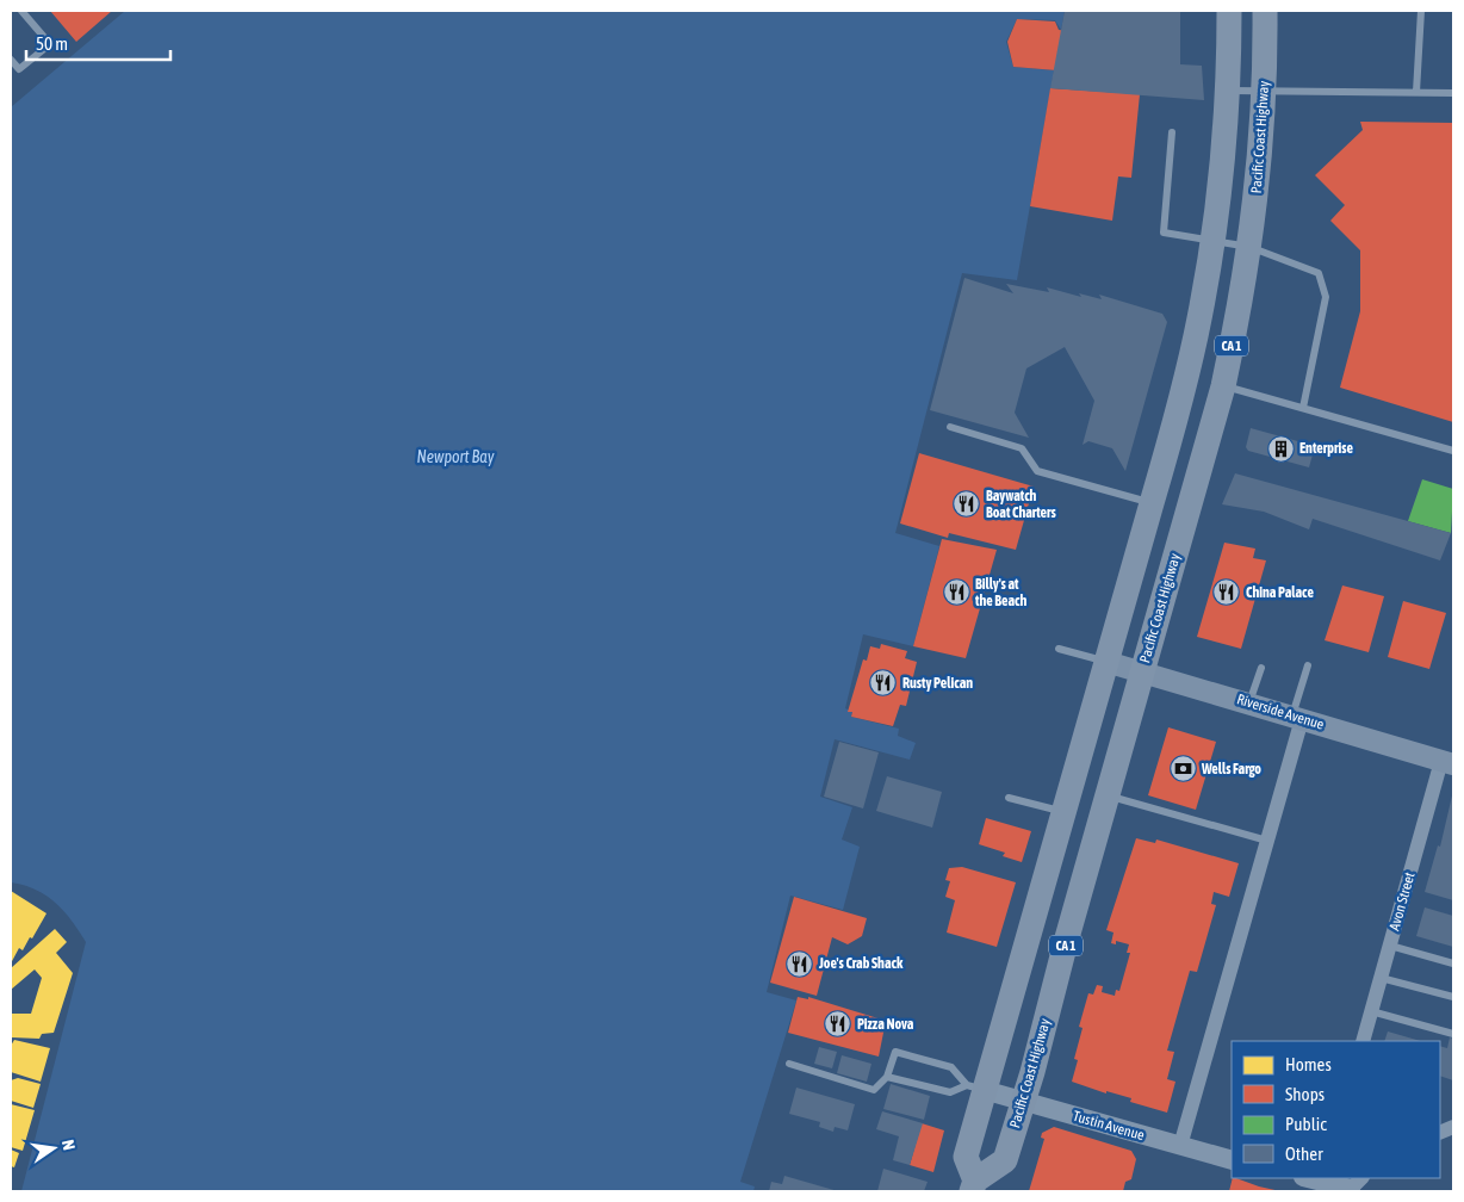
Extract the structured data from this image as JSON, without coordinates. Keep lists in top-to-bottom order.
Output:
{
  "streets": {
    "highway": ["Pacific Coast Highway", "CA 1"],
    "main road": ["Riverside Avenue"],
    "street": ["Avon Street", "Tustin Avenue"]
  },
  "crossings": [
    ["Pacific Coast Highway", "Riverside Avenue"],
    ["Pacific Coast Highway", "Tustin Avenue"],
    ["Riverside Avenue", "Avon Street"]
  ],
  "water": ["Newport Bay"],
  "places": {
    "building": ["Enterprise"],
    "restaurant": [
      "Baywatch Boat Charters",
      "Billy's at the Beach",
      "China Palace",
      "Rusty Pelican",
      "Joe's Crab Shack",
      "Pizza Nova"
    ],
    "bank": ["Wells Fargo"]
  },
  "legend": [
    "Homes",
    "Shops",
    "Public",
    "Other"
  ],
  "scale_bar": "50 m",
  "north": "right"
}
